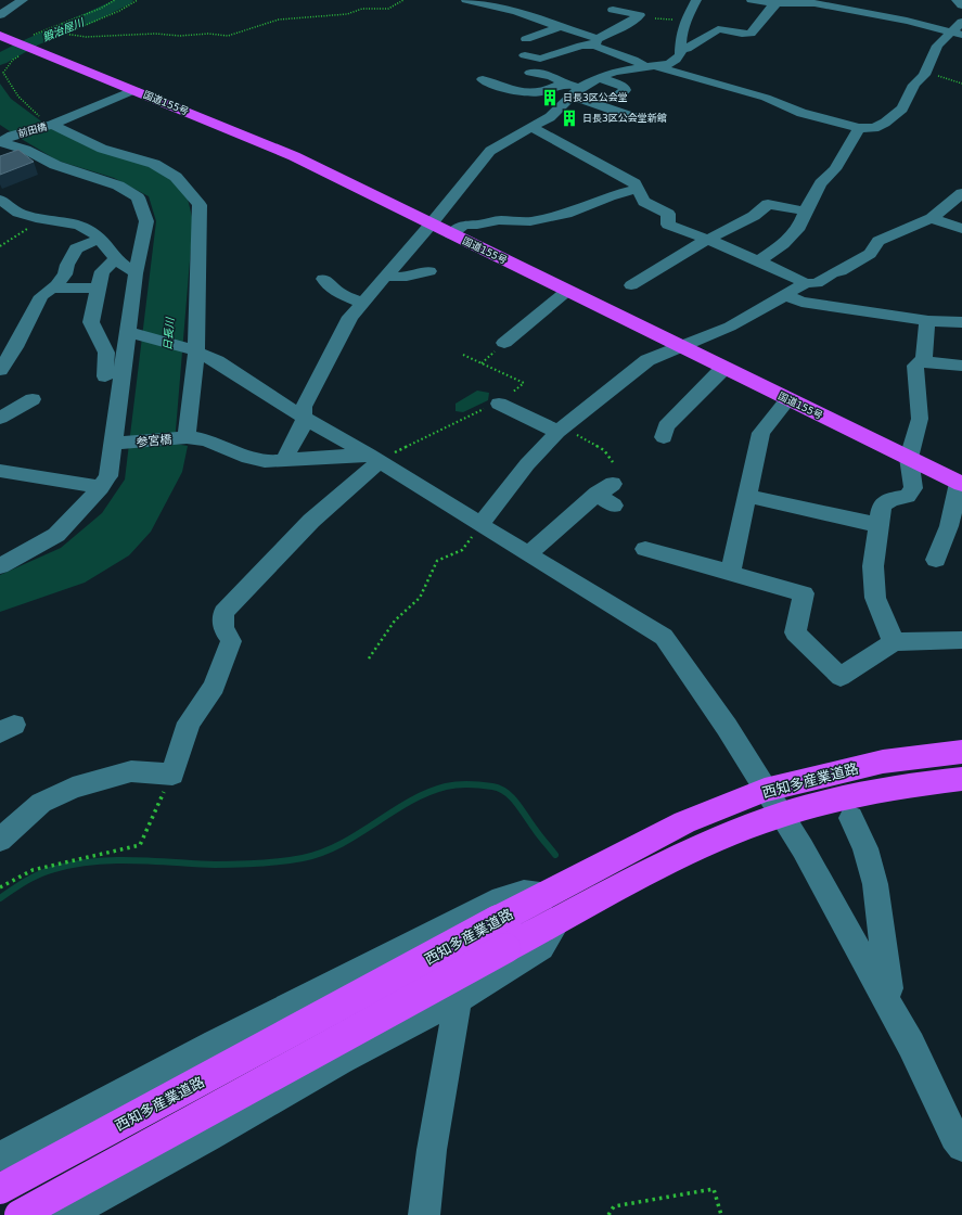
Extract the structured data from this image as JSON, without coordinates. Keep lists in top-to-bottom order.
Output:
{
  "streets": {
    "highway": ["国道155号", "西知多産業道路"],
    "street": ["前田橋", "参宮橋"]
  },
  "crossings": [
    ["国道155号", "前田橋"]
  ],
  "water": ["鍛治屋川", "日長川"],
  "places": {
    "building": ["日長3区公会堂", "日長3区公会堂新館"]
  }
}
